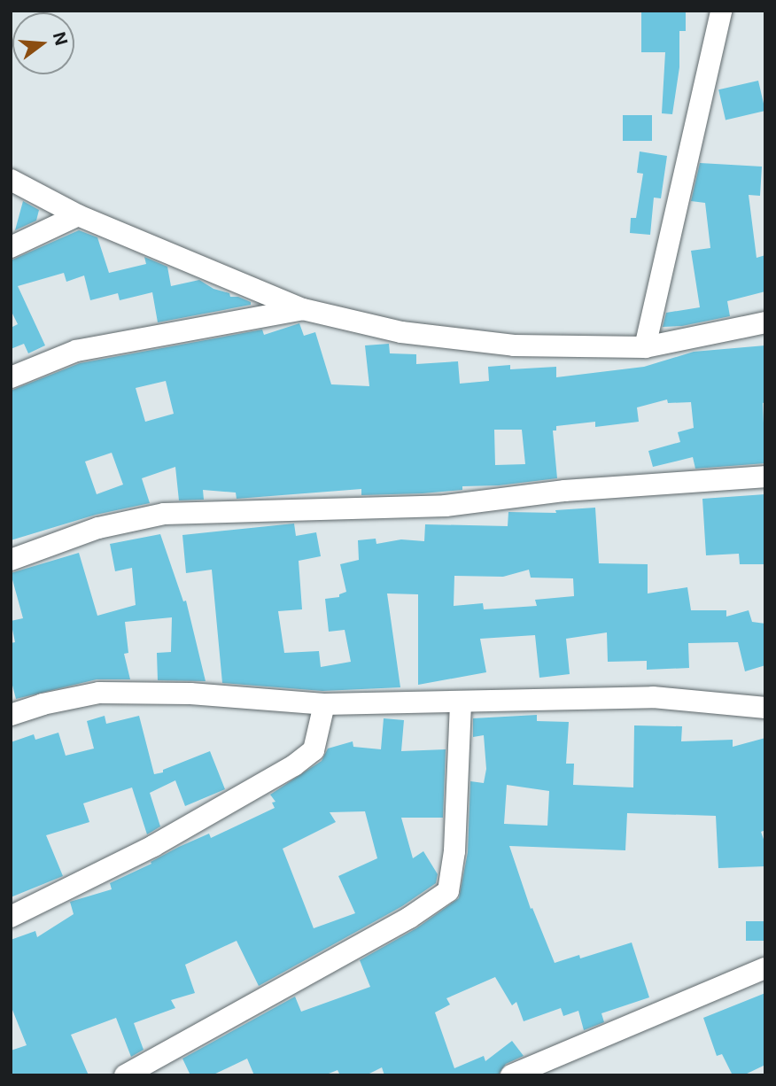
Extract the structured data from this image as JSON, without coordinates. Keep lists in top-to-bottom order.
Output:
{
  "north": "right"
}
